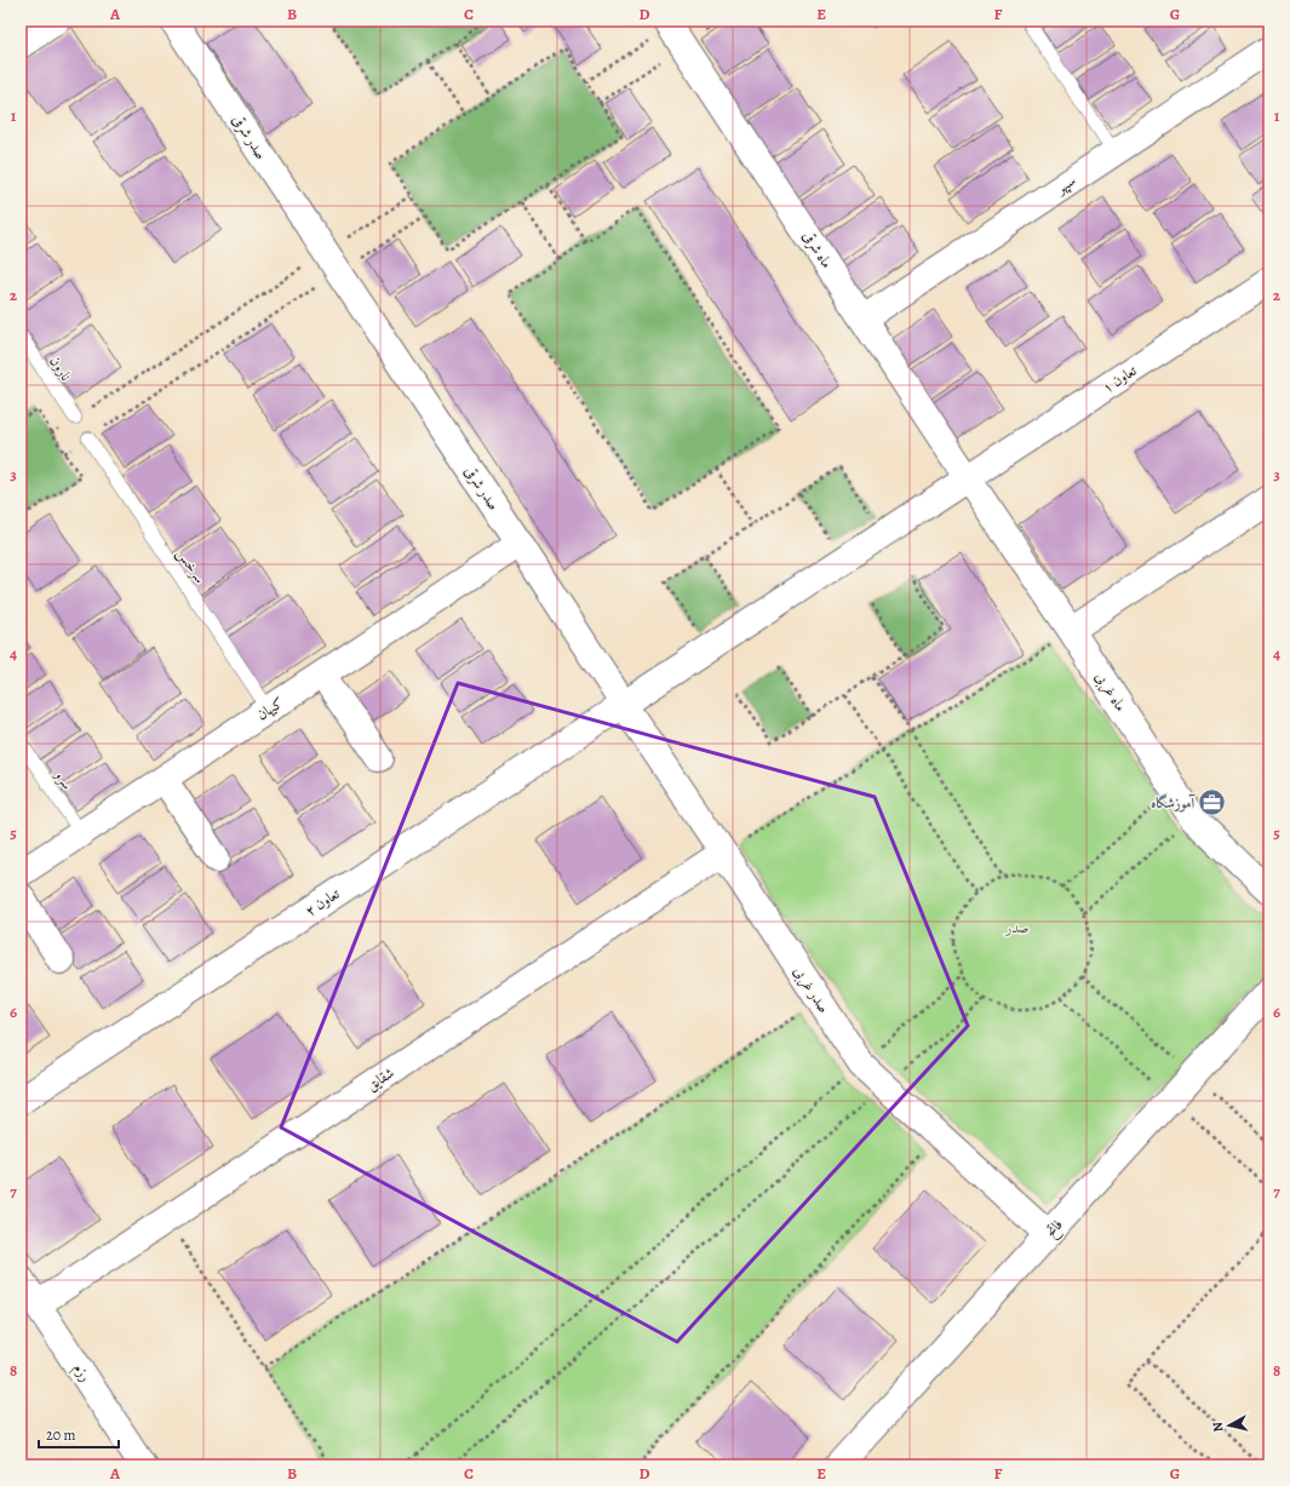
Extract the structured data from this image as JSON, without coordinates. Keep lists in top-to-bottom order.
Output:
{
  "streets": {
    "street": [
      "صدر شرقی",
      "سپهر",
      "ماه شرقی",
      "تعاون ۱",
      "ماه غربی",
      "کیهان",
      "تعاون ۲",
      "صدر غربی",
      "شقایق",
      "فاتح",
      "رزم"
    ],
    "lane": ["نارون", "سرخس", "سرو"]
  },
  "crossings": [
    ["صدر شرقی", "تعاون ۱"],
    ["صدر شرقی", "کیهان"],
    ["صدر شرقی", "تعاون ۲"],
    ["صدر شرقی", "صدر غربی"],
    ["سپهر", "ماه شرقی"],
    ["ماه شرقی", "تعاون ۱"],
    ["ماه شرقی", "ماه غربی"],
    ["تعاون ۱", "ماه غربی"],
    ["تعاون ۱", "تعاون ۲"],
    ["تعاون ۱", "صدر غربی"],
    ["سرخس", "کیهان"],
    ["کیهان", "سرو"],
    ["تعاون ۲", "صدر غربی"],
    ["صدر غربی", "شقایق"],
    ["صدر غربی", "فاتح"],
    ["شقایق", "رزم"]
  ],
  "parks": ["صدر"],
  "places": {
    "office": ["آموزشگاه"]
  },
  "scale_bar": "20 m",
  "north": "left",
  "grid": {
    "columns": [
      "A",
      "B",
      "C",
      "D",
      "E",
      "F",
      "G"
    ],
    "rows": [
      "1",
      "2",
      "3",
      "4",
      "5",
      "6",
      "7",
      "8"
    ]
  }
}
